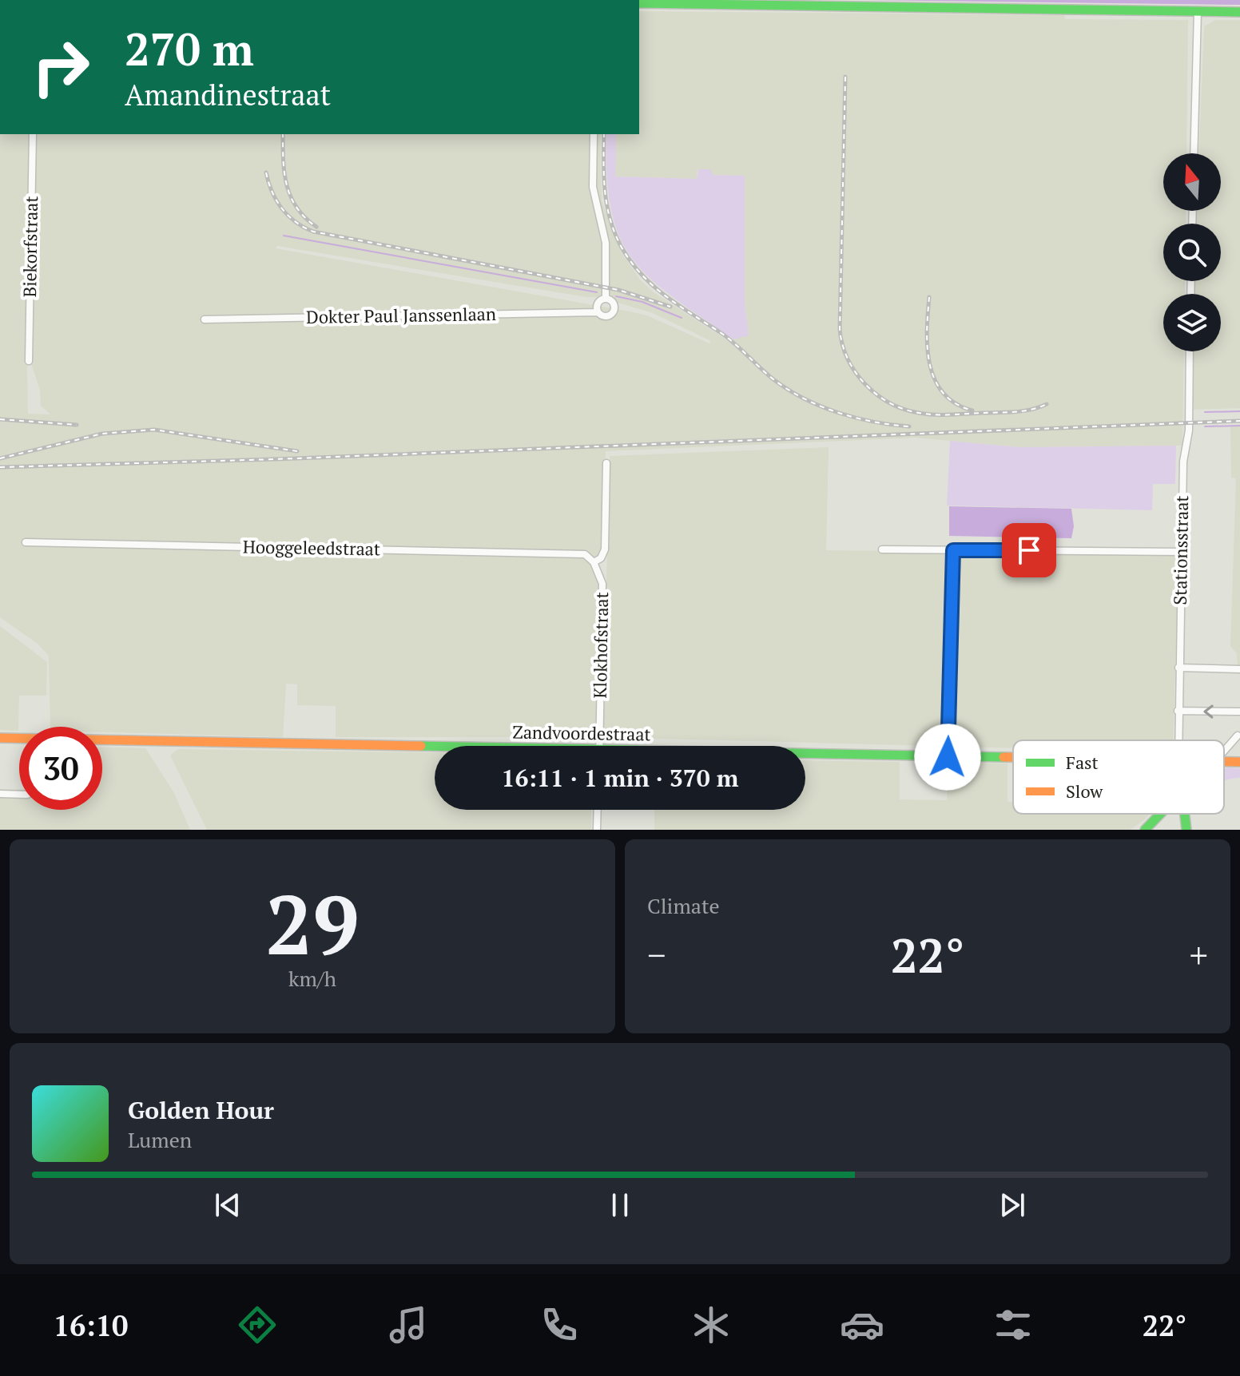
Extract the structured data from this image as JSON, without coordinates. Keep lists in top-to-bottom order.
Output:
{
  "streets": {
    "main road": ["Zandvoordestraat"],
    "street": [
      "Biekorfstraat",
      "Dokter Paul Janssenlaan",
      "Hooggeleedstraat",
      "Stationsstraat",
      "Klokhofstraat"
    ]
  },
  "crossings": [
    ["Hooggeleedstraat", "Klokhofstraat"]
  ],
  "legend": ["Fast", "Slow"],
  "north": "top",
  "page": {
    "turn": ["270 m", "Amandinestraat"],
    "limit": "30",
    "trip": "16:11 · 1 min · 370 m",
    "tile": [
      ["29", "km/h"],
      "Climate"
    ],
    "heat": ["−", "22°", "+"],
    "song": ["Golden Hour", "Lumen"],
    "tabs": ["16:10", "22°"]
  }
}
